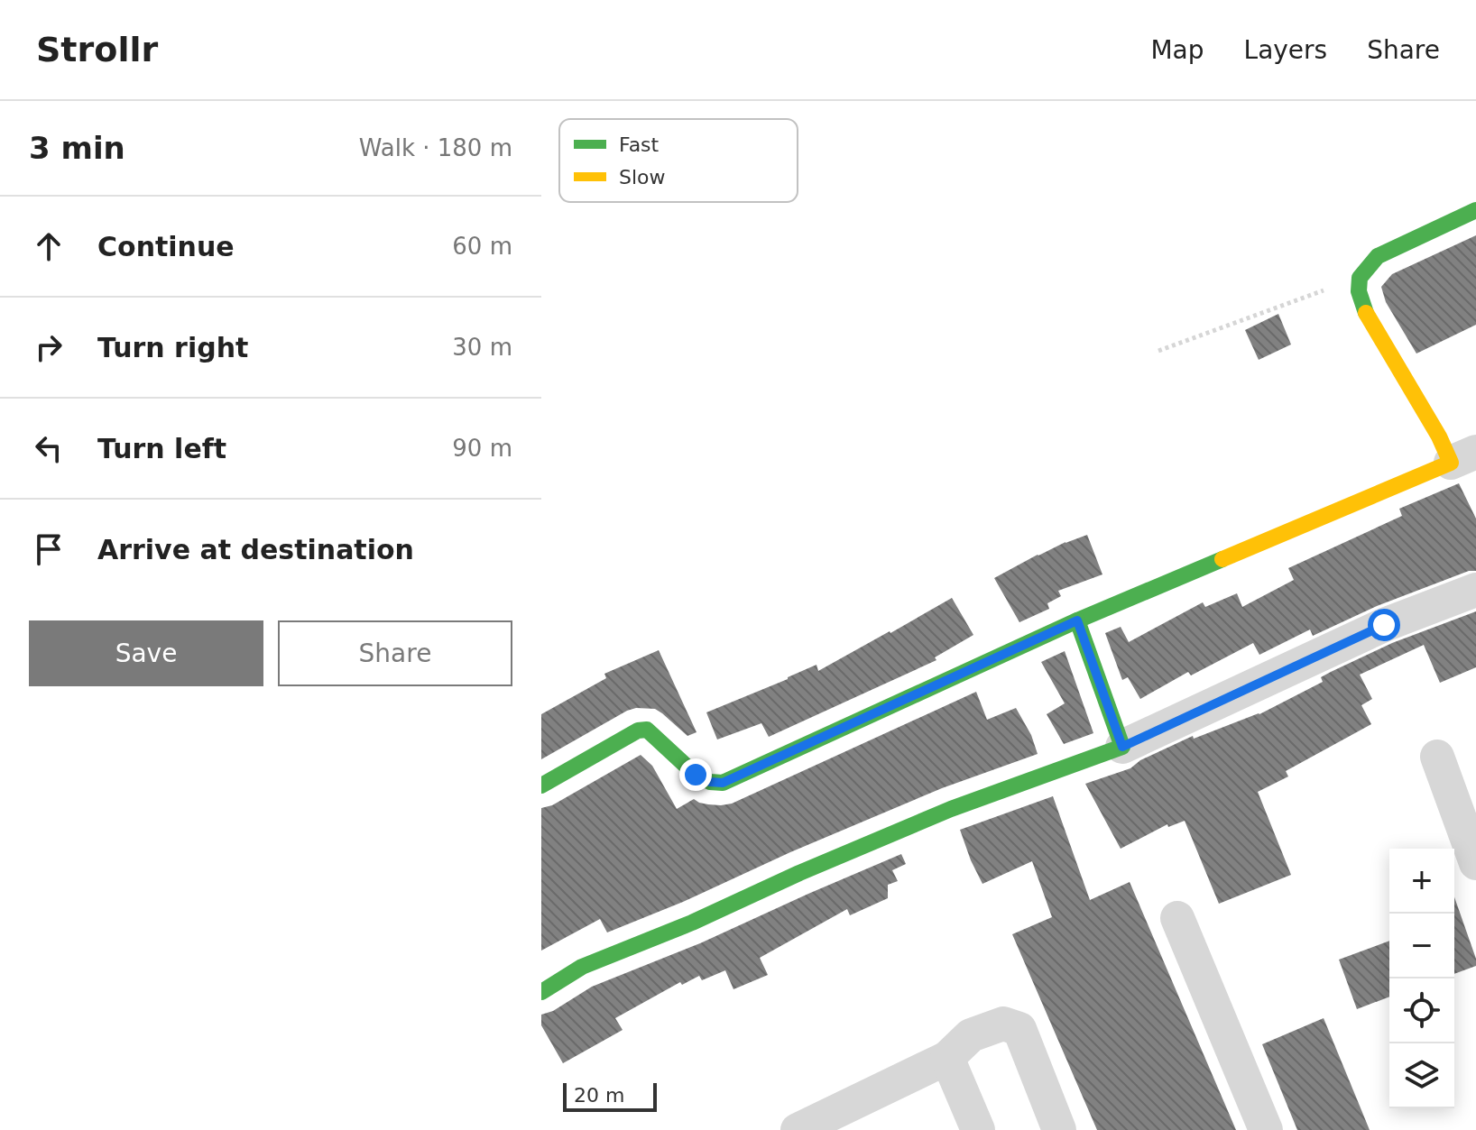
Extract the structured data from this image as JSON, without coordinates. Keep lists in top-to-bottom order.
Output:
{
  "legend": ["Fast", "Slow"],
  "scale_bar": "20 m",
  "page": {
    "header": "Strollr",
    "nav": ["Map", "Layers", "Share"],
    "heading": ["3 min", "Walk · 180 m"],
    "list": [
      ["Continue", "60 m"],
      ["Turn right", "30 m"],
      ["Turn left", "90 m"],
      "Arrive at destination"
    ],
    "buttons": ["Save", "Share"],
    "map_buttons": ["+", "−"],
    "scale": "20 m"
  }
}
